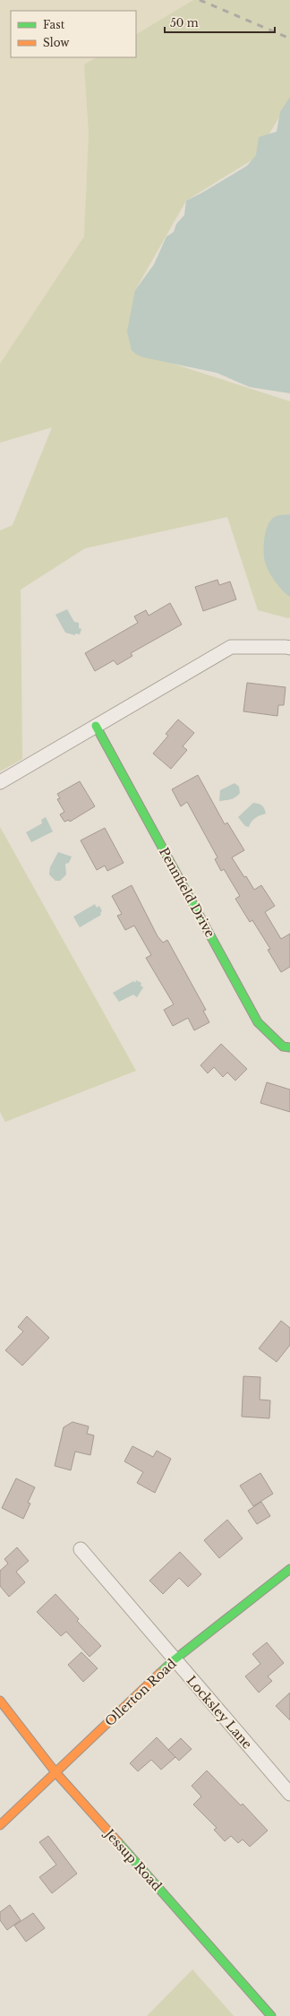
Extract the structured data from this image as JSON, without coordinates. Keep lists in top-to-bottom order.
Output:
{
  "streets": {
    "street": [
      "Pennfield Drive",
      "Ollerton Road",
      "Locksley Lane",
      "Jessup Road"
    ]
  },
  "crossings": [
    ["Ollerton Road", "Locksley Lane"],
    ["Ollerton Road", "Jessup Road"]
  ],
  "legend": ["Fast", "Slow"],
  "scale_bar": "50 m"
}
